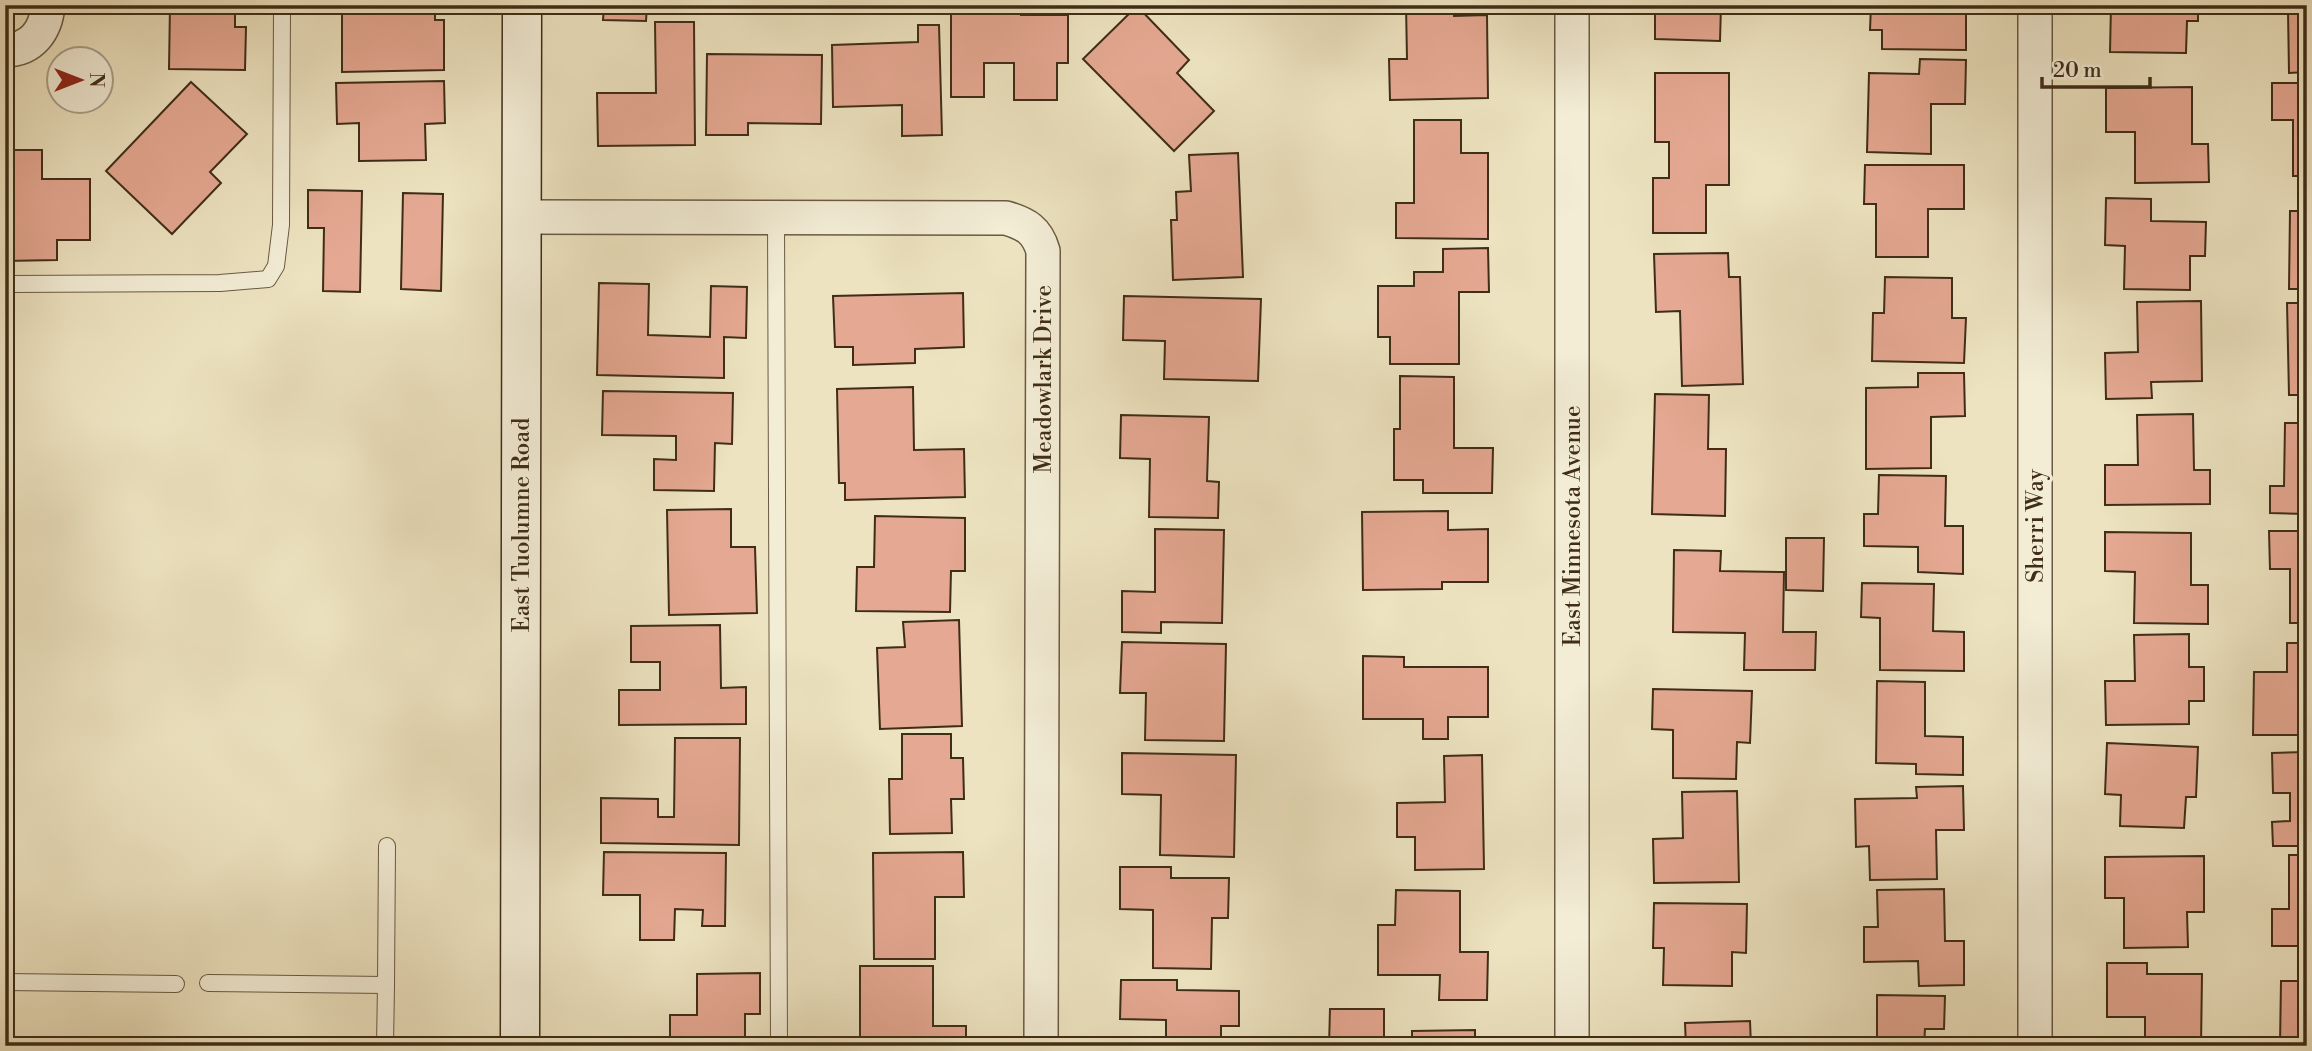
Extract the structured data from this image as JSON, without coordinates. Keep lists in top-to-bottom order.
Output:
{
  "streets": {
    "street": [
      "Meadowlark Drive",
      "East Tuolumne Road",
      "East Minnesota Avenue",
      "Sherri Way"
    ]
  },
  "crossings": [
    ["Meadowlark Drive", "East Tuolumne Road"]
  ],
  "scale_bar": "20 m",
  "north": "right"
}
